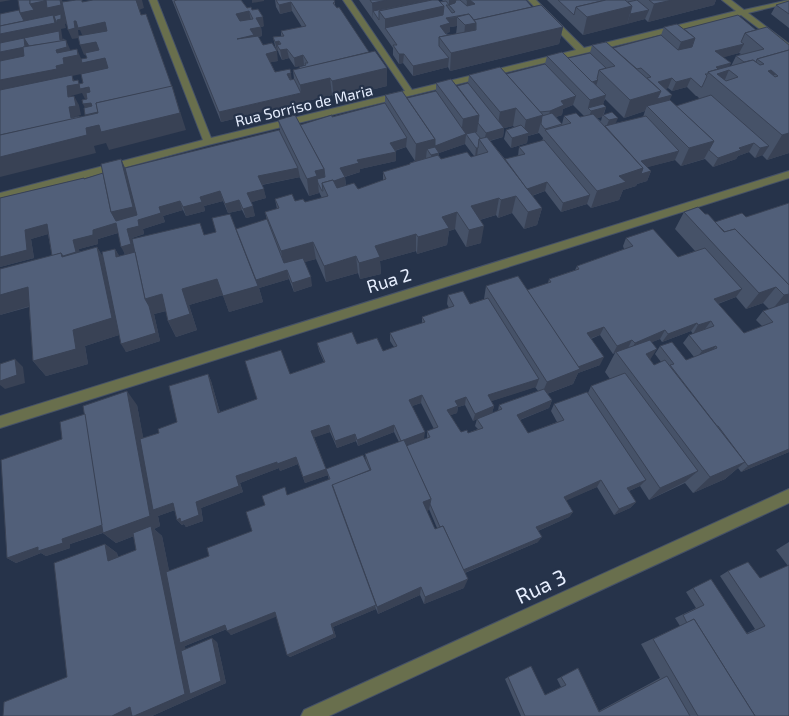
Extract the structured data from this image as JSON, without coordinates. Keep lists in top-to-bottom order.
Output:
{
  "streets": {
    "street": ["Rua Sorriso de Maria", "Rua 2", "Rua 3"]
  }
}
